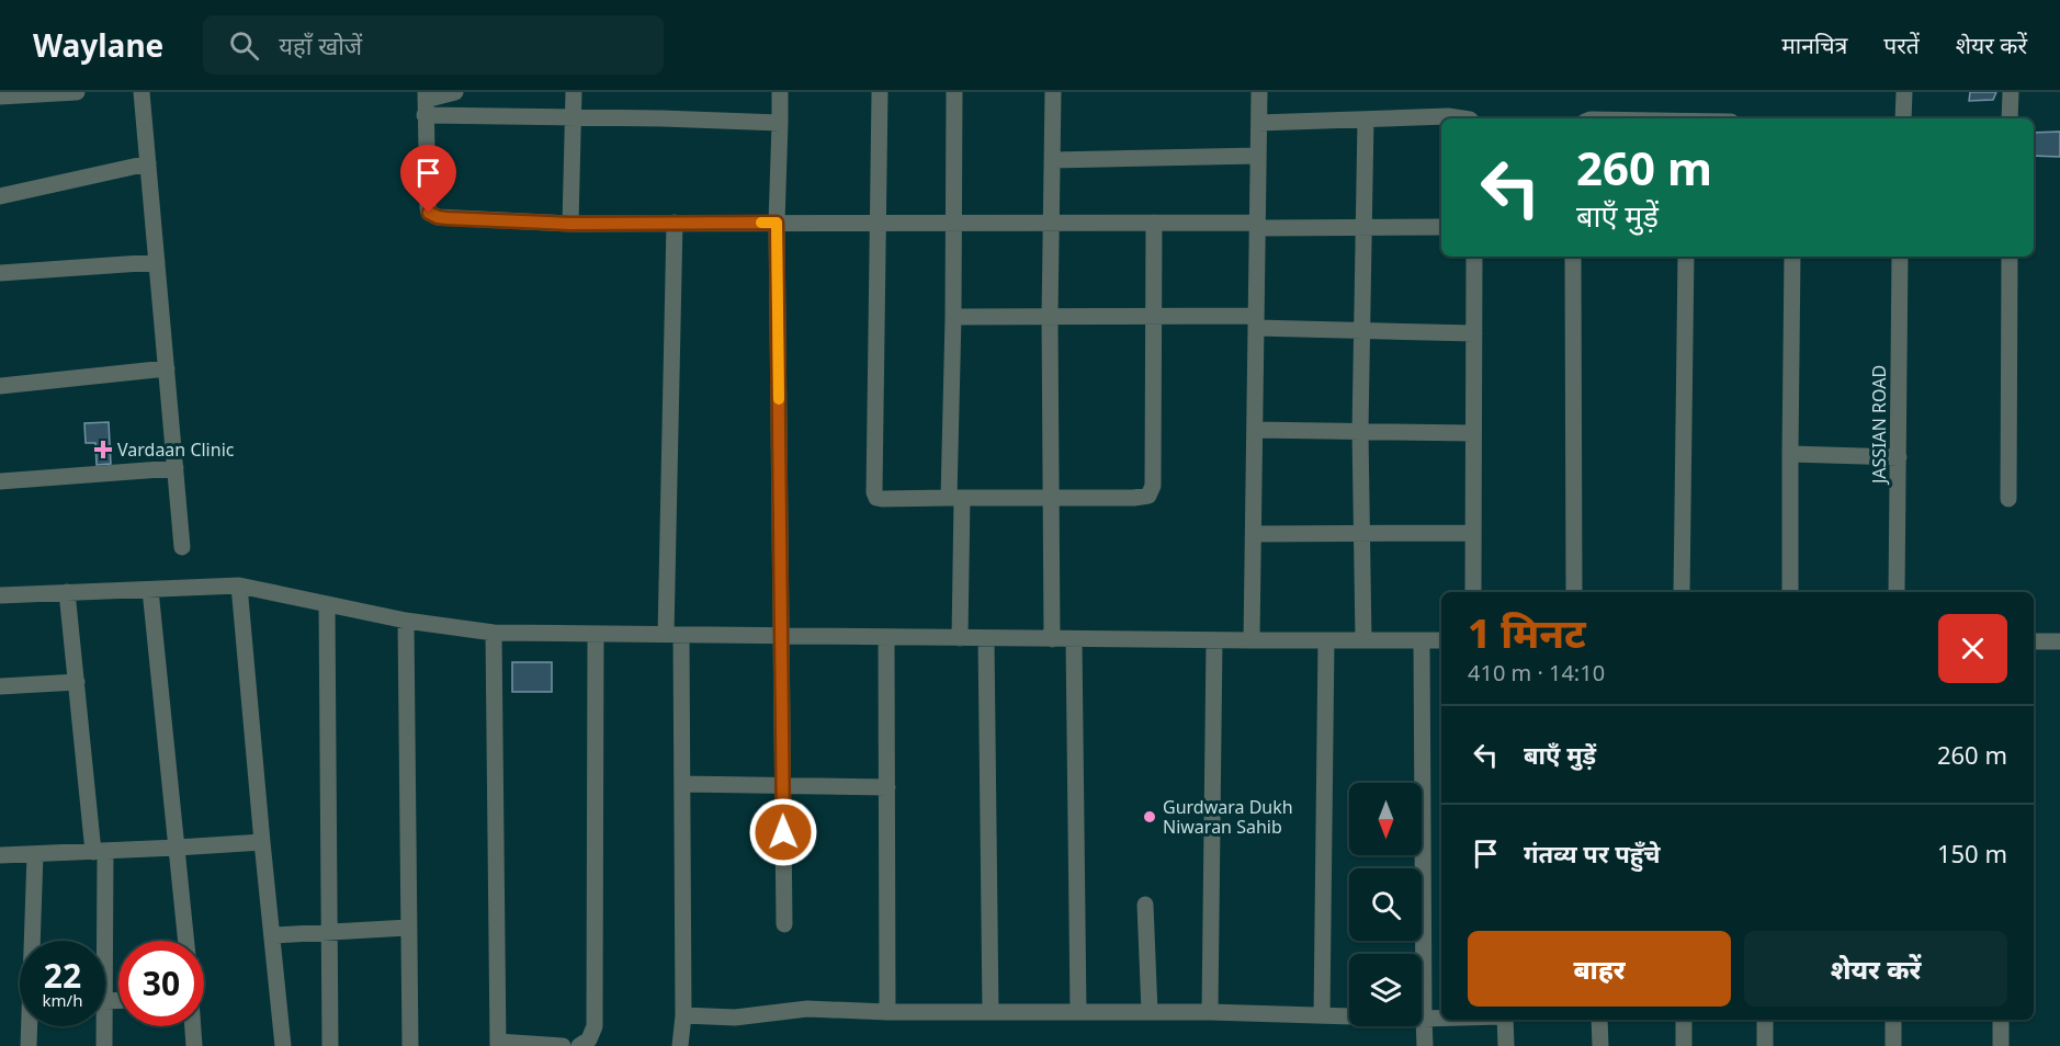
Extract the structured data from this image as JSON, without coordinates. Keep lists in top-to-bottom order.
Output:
{
  "streets": {
    "street": ["JASSIAN ROAD"]
  },
  "places": {
    "health": ["Vardaan Clinic"],
    "other": ["Gurdwara Dukh Niwaran Sahib"]
  },
  "north": "bottom",
  "page": {
    "header": "Waylane",
    "search": "यहाँ खोजें",
    "nav": ["मानचित्र", "परतें", "शेयर करें"],
    "turn": ["260 m", "बाएँ मुड़ें"],
    "heading": ["1 मिनट", "410 m · 14:10"],
    "list": [
      {
        "name": "बाएँ मुड़ें",
        "value": "260 m"
      },
      {
        "name": "गंतव्य पर पहुँचे",
        "value": "150 m"
      }
    ],
    "buttons": ["बाहर", "शेयर करें"],
    "speed": "22 km/h",
    "limit": "30"
  }
}
